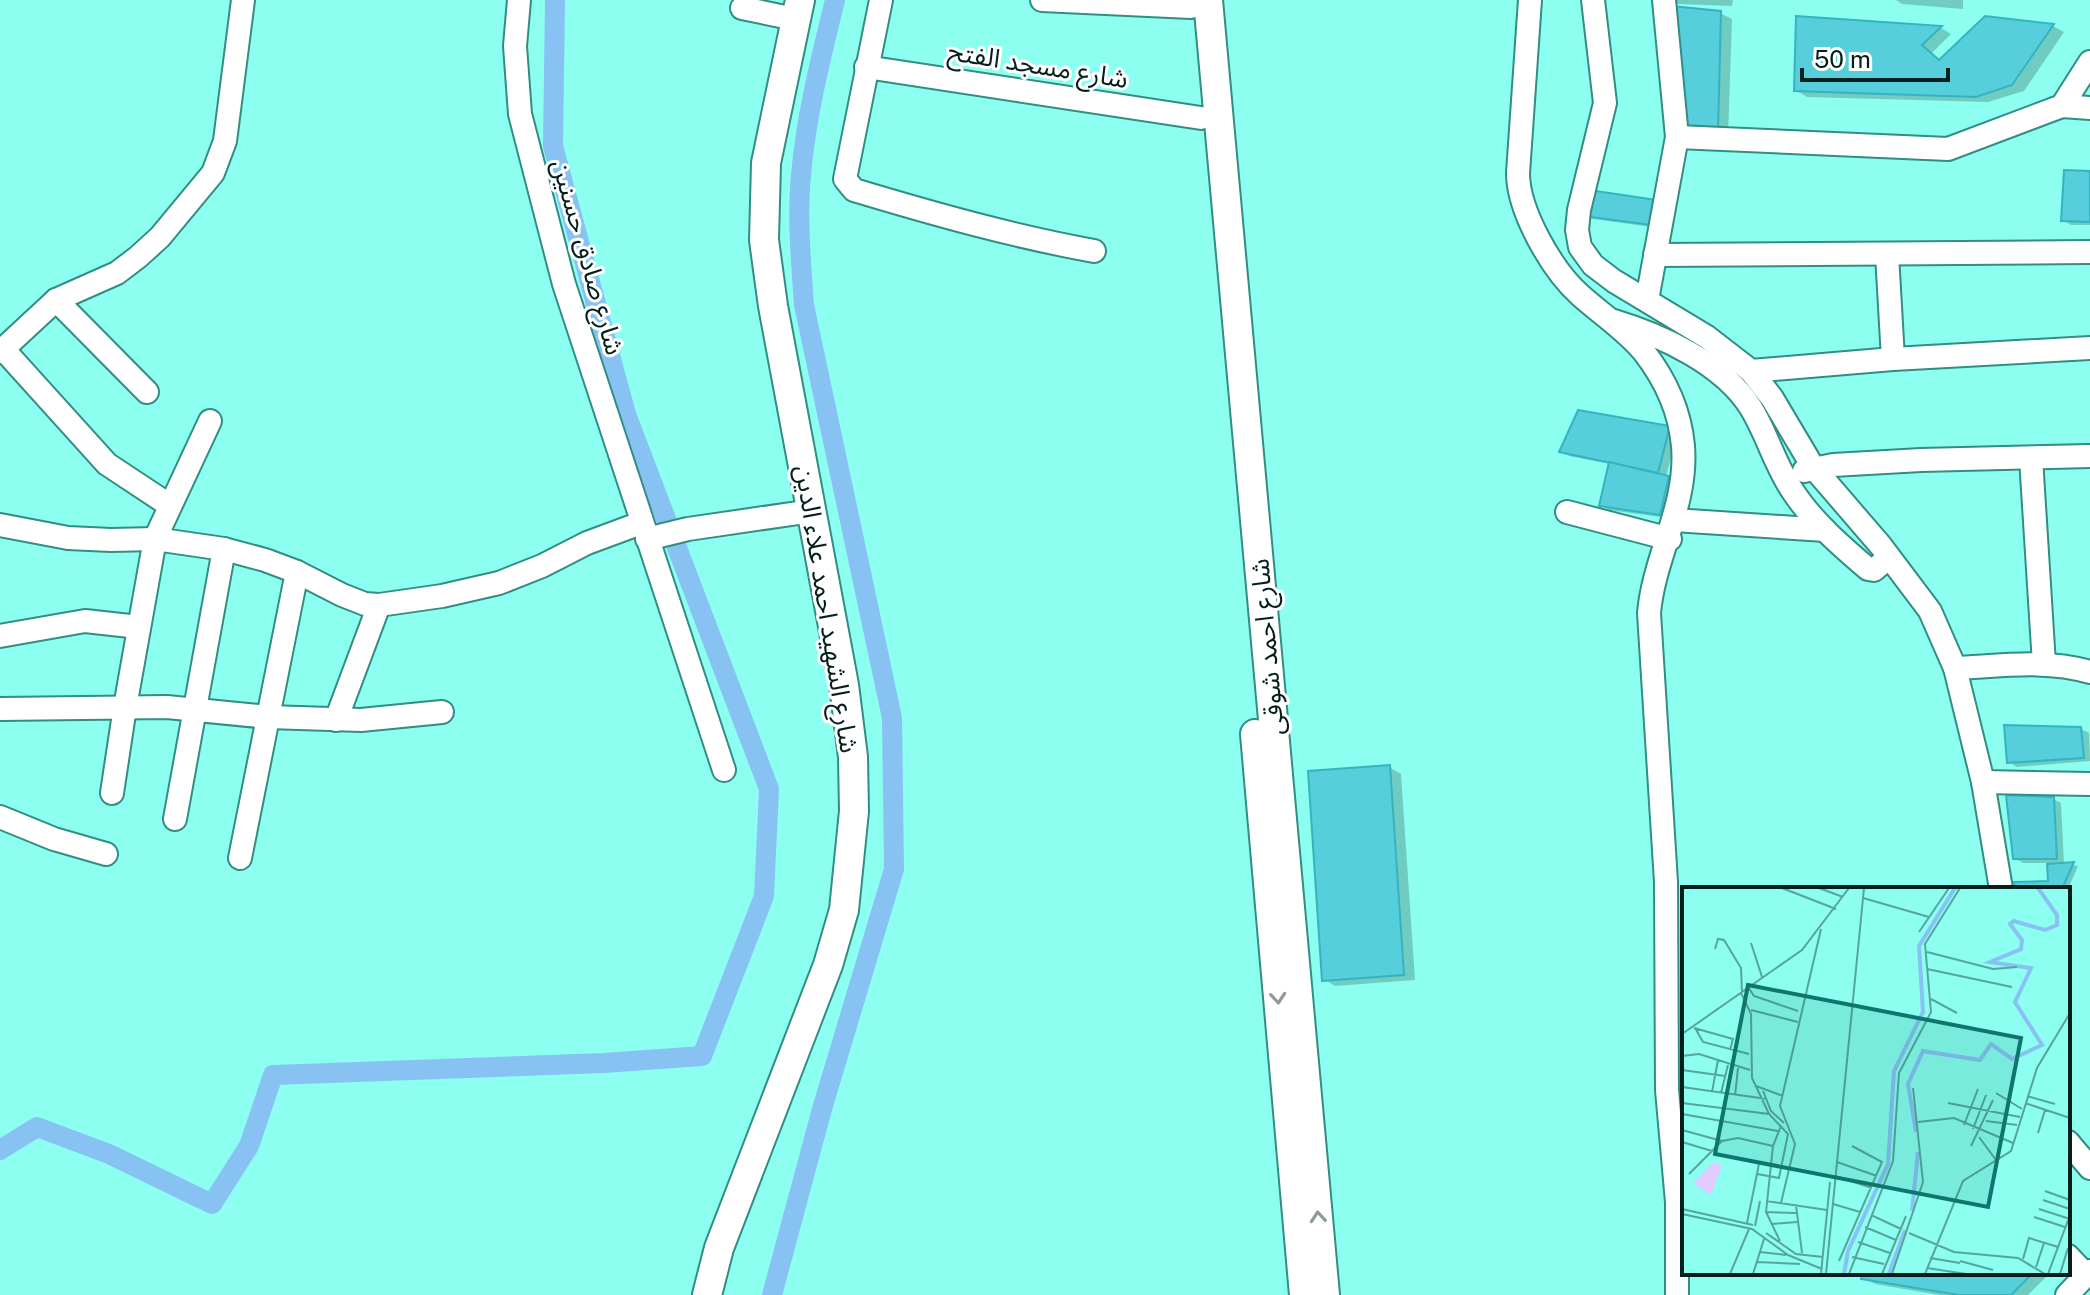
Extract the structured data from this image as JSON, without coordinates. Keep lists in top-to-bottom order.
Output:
{
  "streets": {
    "main road": ["شارع الشهيد احمد علاء الدين", "شارع احمد شوقى"],
    "street": ["شارع مسجد الفتح", "شارع صادق حسنين"]
  },
  "crossings": [
    ["شارع مسجد الفتح", "شارع احمد شوقى"]
  ],
  "scale_bar": "50 m"
}
